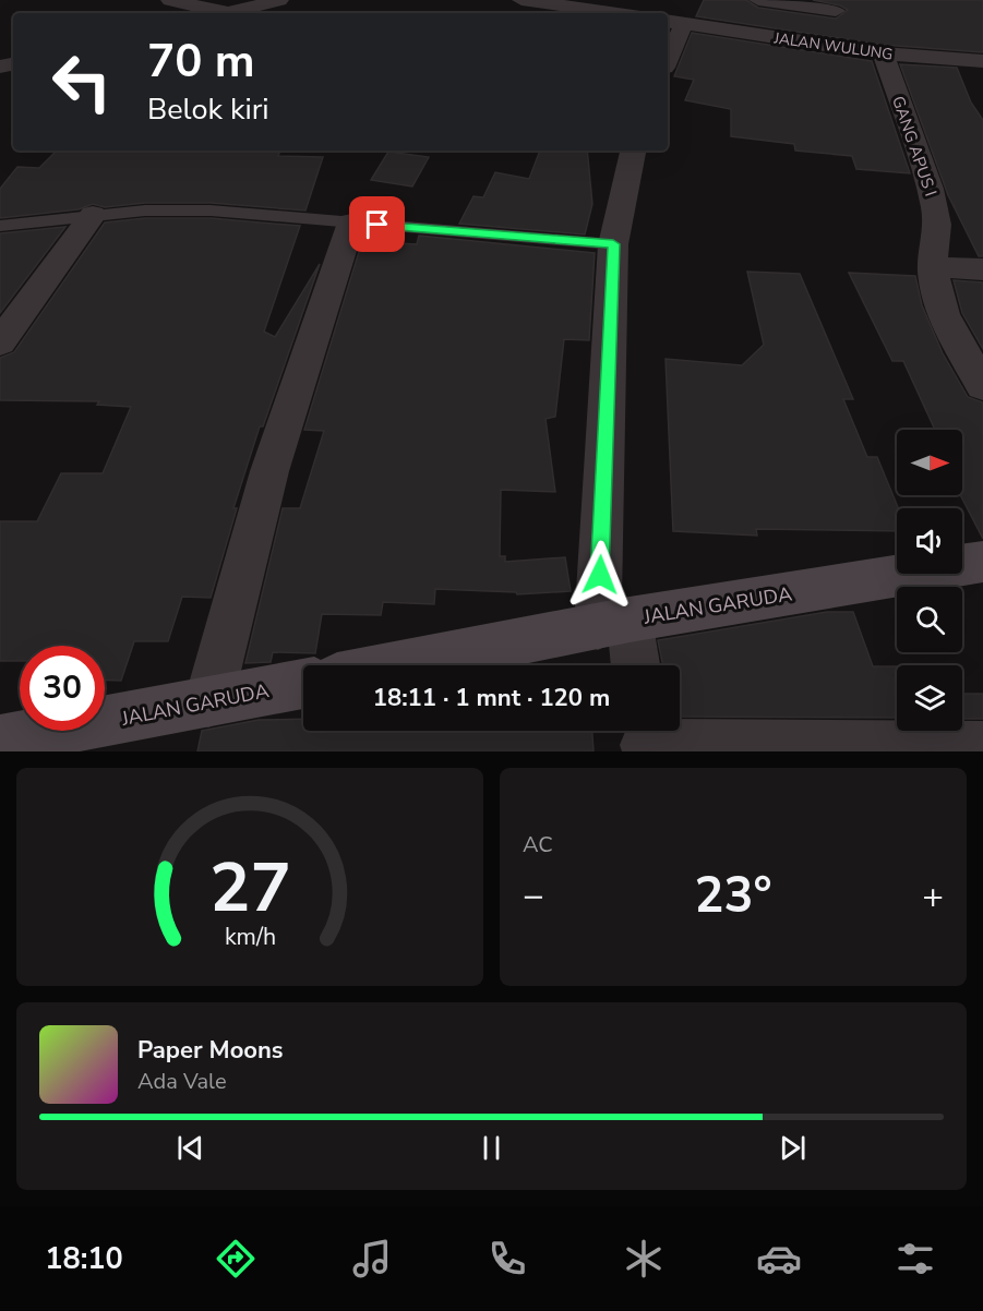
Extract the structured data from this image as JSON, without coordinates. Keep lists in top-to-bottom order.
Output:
{
  "streets": {
    "street": ["JALAN WULUNG", "GANG APUS I", "JALAN GARUDA"]
  },
  "crossings": [
    ["JALAN WULUNG", "GANG APUS I"]
  ],
  "north": "right",
  "page": {
    "turn": ["70 m", "Belok kiri"],
    "limit": "30",
    "trip": "18:11 · 1 mnt · 120 m",
    "tile": "AC",
    "heat": ["−", "23°", "+"],
    "song": ["Paper Moons", "Ada Vale"],
    "tabs": "18:10",
    "gauge": ["27", "km/h"]
  }
}
